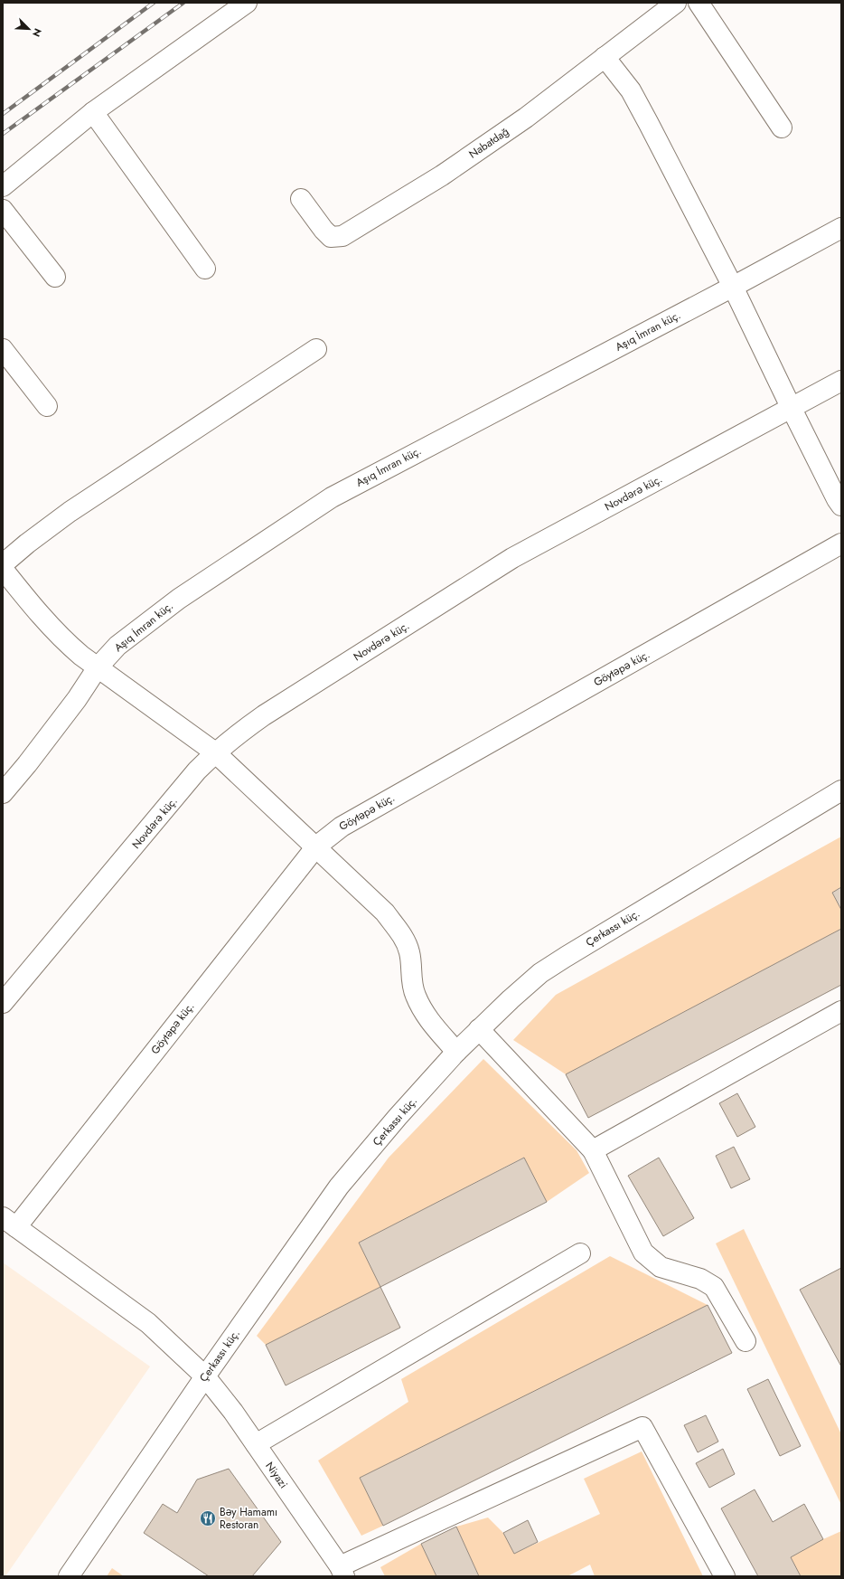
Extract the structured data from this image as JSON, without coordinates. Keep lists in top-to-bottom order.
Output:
{
  "streets": {
    "street": [
      "Nabatdağ",
      "Aşıq İmran küç.",
      "Novdərə küç.",
      "Göytəpə küç.",
      "Çerkassı küç.",
      "Niyazi"
    ]
  },
  "crossings": [
    ["Göytəpə küç.", "Niyazi"],
    ["Çerkassı küç.", "Niyazi"]
  ],
  "places": {
    "restaurant": ["Bәy Hamamı Restoran"]
  },
  "north": "bottom right"
}
